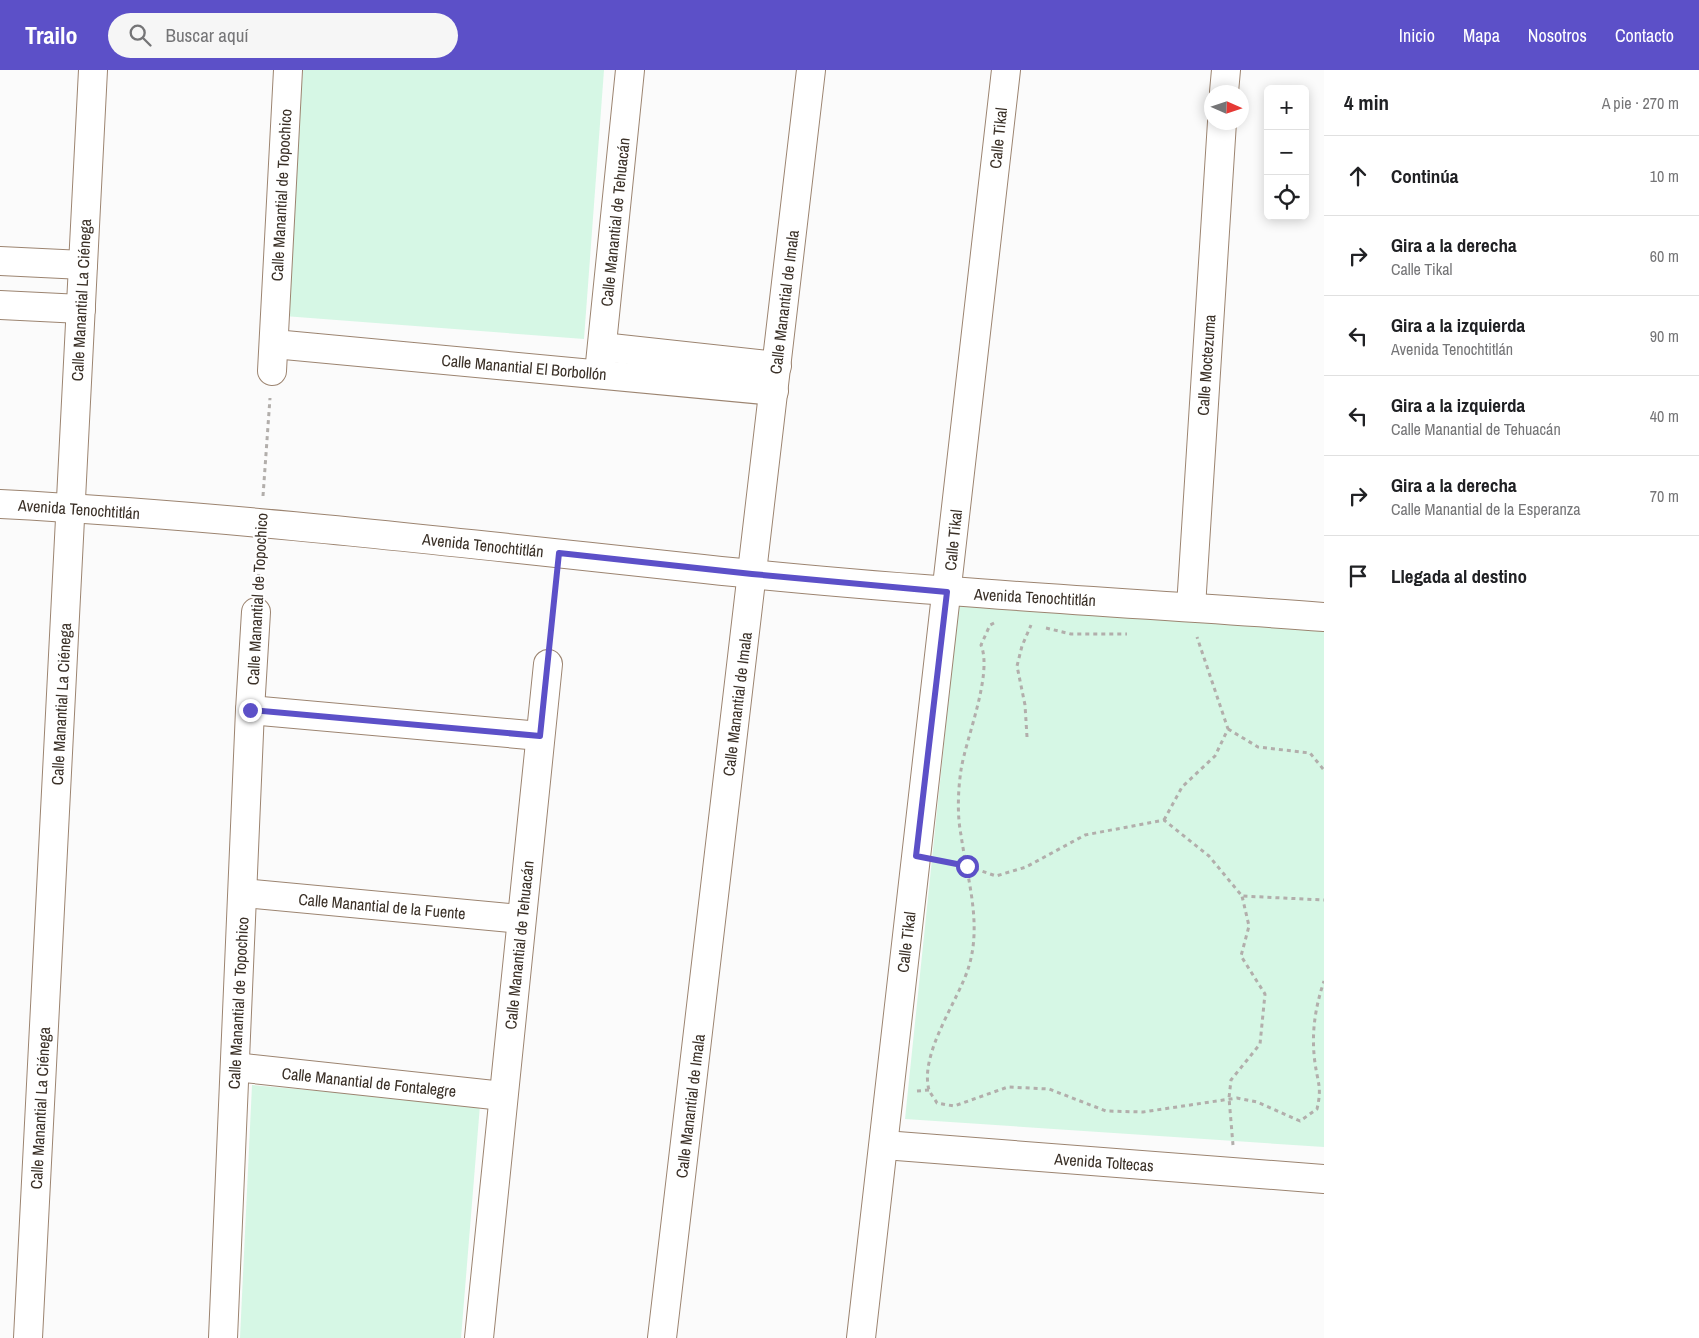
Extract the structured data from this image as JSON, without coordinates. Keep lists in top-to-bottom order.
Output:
{
  "streets": {
    "street": [
      "Calle Tikal",
      "Calle Manantial de Topochico",
      "Calle Manantial de Tehuacán",
      "Calle Manantial La Ciénega",
      "Calle Manantial de Imala",
      "Calle Moctezuma",
      "Calle Manantial El Borbollón",
      "Avenida Tenochtitlán",
      "Calle Manantial de la Fuente",
      "Calle Manantial de Fontalegre",
      "Avenida Toltecas"
    ]
  },
  "crossings": [
    ["Calle Tikal", "Avenida Tenochtitlán"],
    ["Calle Tikal", "Avenida Toltecas"],
    ["Calle Manantial de Topochico", "Calle Manantial El Borbollón"],
    ["Calle Manantial de Topochico", "Avenida Tenochtitlán"],
    ["Calle Manantial de Topochico", "Calle Manantial de la Fuente"],
    ["Calle Manantial de Topochico", "Calle Manantial de Fontalegre"],
    ["Calle Manantial de Tehuacán", "Calle Manantial El Borbollón"],
    ["Calle Manantial de Tehuacán", "Calle Manantial de la Fuente"],
    ["Calle Manantial de Tehuacán", "Calle Manantial de Fontalegre"],
    ["Calle Manantial La Ciénega", "Avenida Tenochtitlán"],
    ["Calle Manantial de Imala", "Calle Manantial El Borbollón"],
    ["Calle Manantial de Imala", "Avenida Tenochtitlán"],
    ["Calle Moctezuma", "Avenida Tenochtitlán"]
  ],
  "north": "right",
  "page": {
    "header": "Trailo",
    "search": "Buscar aquí",
    "nav": [
      "Inicio",
      "Mapa",
      "Nosotros",
      "Contacto"
    ],
    "heading": ["4 min", "A pie · 270 m"],
    "map_buttons": ["+", "−"],
    "list": [
      ["Continúa", "10 m"],
      ["Gira a la derecha", "Calle Tikal", "60 m"],
      ["Gira a la izquierda", "Avenida Tenochtitlán", "90 m"],
      ["Gira a la izquierda", "Calle Manantial de Tehuacán", "40 m"],
      ["Gira a la derecha", "Calle Manantial de la Esperanza", "70 m"],
      "Llegada al destino"
    ]
  }
}
